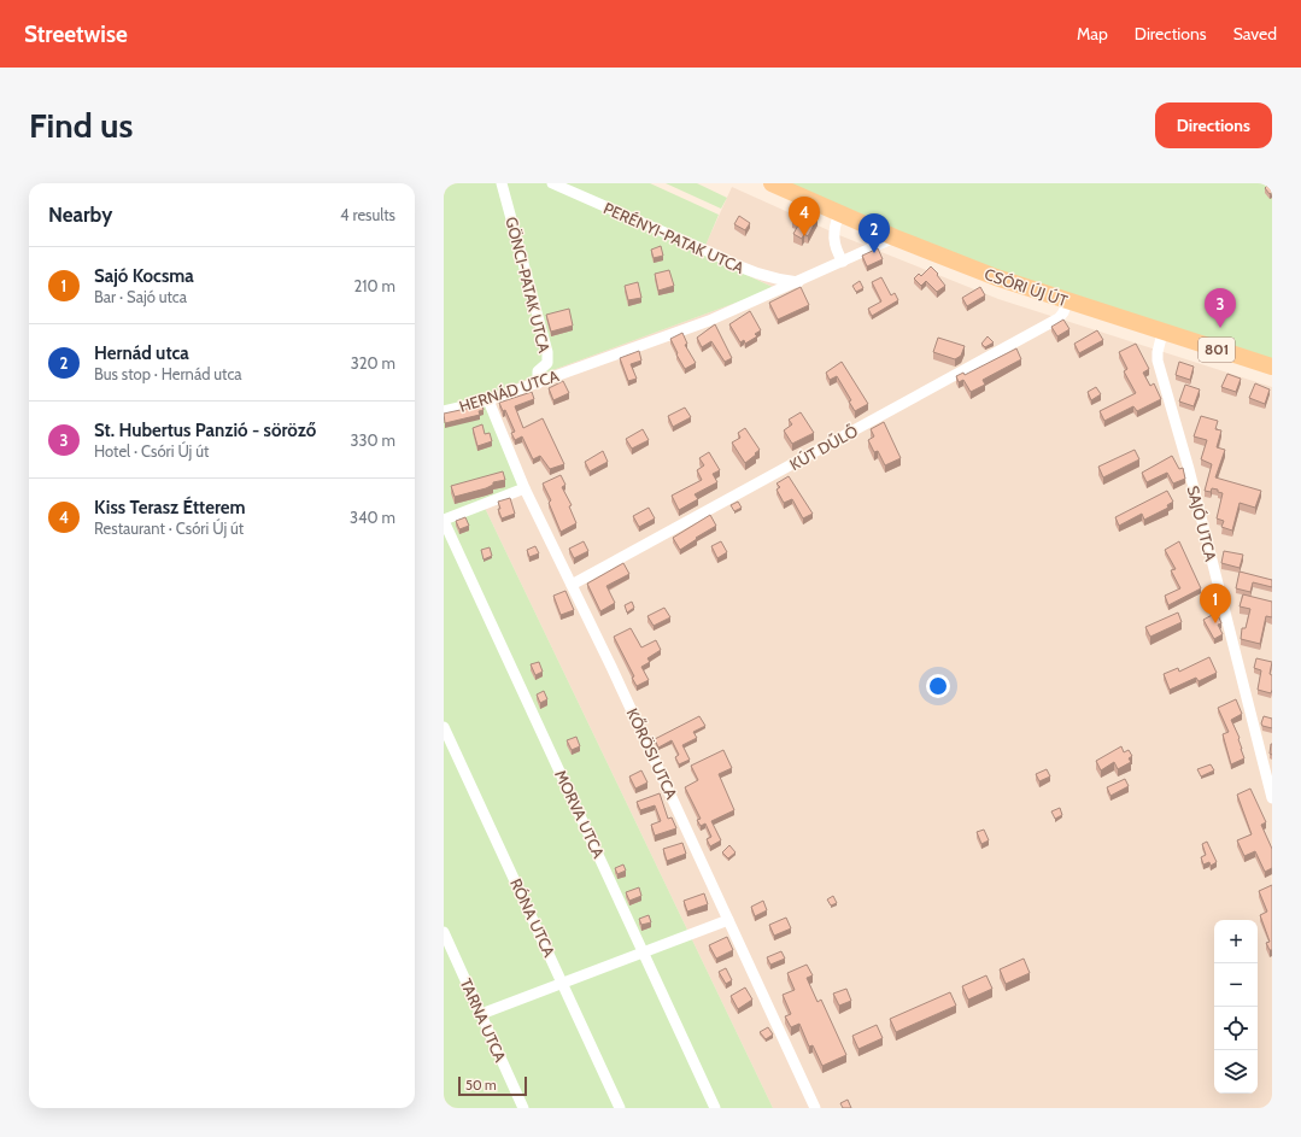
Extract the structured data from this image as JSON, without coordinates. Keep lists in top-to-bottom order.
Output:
{
  "streets": {
    "main road": ["CSÓRI ÚJ ÚT", "801"],
    "street": [
      "PERÉNYI-PATAK UTCA",
      "GÖNCI-PATAK UTCA",
      "HERNÁD UTCA",
      "KÚT DŰLŐ",
      "SAJÓ UTCA",
      "KŐRÖSI UTCA",
      "MORVA UTCA",
      "RÓNA UTCA",
      "TARNA UTCA"
    ]
  },
  "crossings": [
    ["PERÉNYI-PATAK UTCA", "HERNÁD UTCA"],
    ["GÖNCI-PATAK UTCA", "HERNÁD UTCA"],
    ["CSÓRI ÚJ ÚT", "HERNÁD UTCA"],
    ["CSÓRI ÚJ ÚT", "KÚT DŰLŐ"],
    ["CSÓRI ÚJ ÚT", "SAJÓ UTCA"],
    ["HERNÁD UTCA", "KŐRÖSI UTCA"],
    ["KÚT DŰLŐ", "KŐRÖSI UTCA"]
  ],
  "scale_bar": "50 m",
  "page": {
    "header": "Streetwise",
    "nav": ["Map", "Directions", "Saved"],
    "buttons": "Directions",
    "title": "Find us",
    "heading": ["Nearby", "4 results"],
    "pins": [
      "4",
      "2",
      "3",
      "1"
    ],
    "list": [
      {
        "mark": "1",
        "name": "Sajó Kocsma",
        "note": "Bar · Sajó utca",
        "value": "210 m"
      },
      {
        "mark": "2",
        "name": "Hernád utca",
        "note": "Bus stop · Hernád utca",
        "value": "320 m"
      },
      {
        "mark": "3",
        "name": "St. Hubertus Panzió - söröző",
        "note": "Hotel · Csóri Új út",
        "value": "330 m"
      },
      {
        "mark": "4",
        "name": "Kiss Terasz Étterem",
        "note": "Restaurant · Csóri Új út",
        "value": "340 m"
      }
    ],
    "map_buttons": ["+", "−"],
    "scale": "50 m"
  }
}
